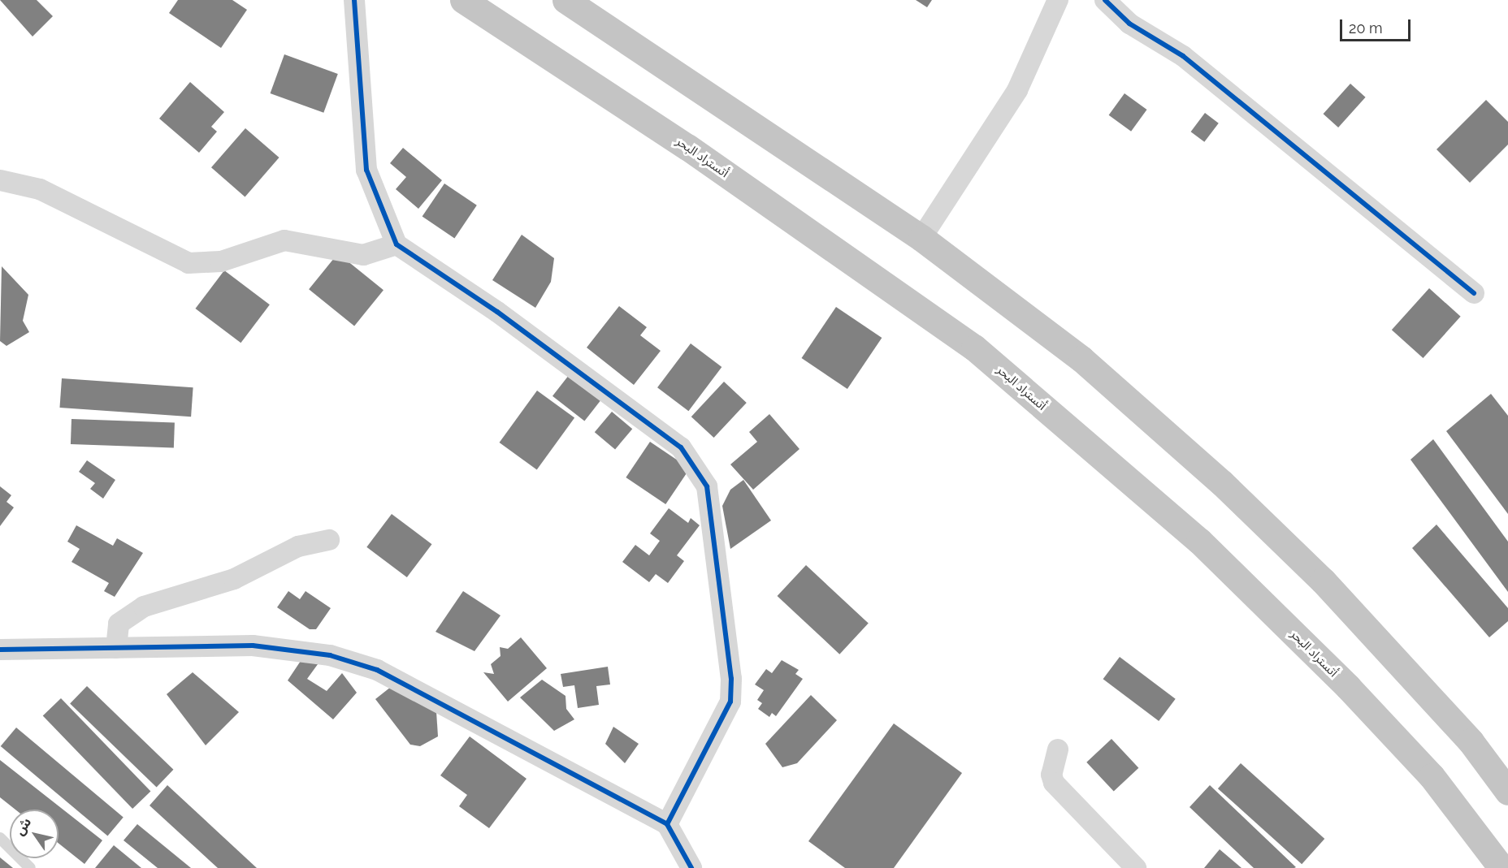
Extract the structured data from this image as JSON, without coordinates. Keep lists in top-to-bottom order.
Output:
{
  "streets": {
    "highway": ["أتستراد البحر"]
  },
  "scale_bar": "20 m",
  "north": "top left"
}
